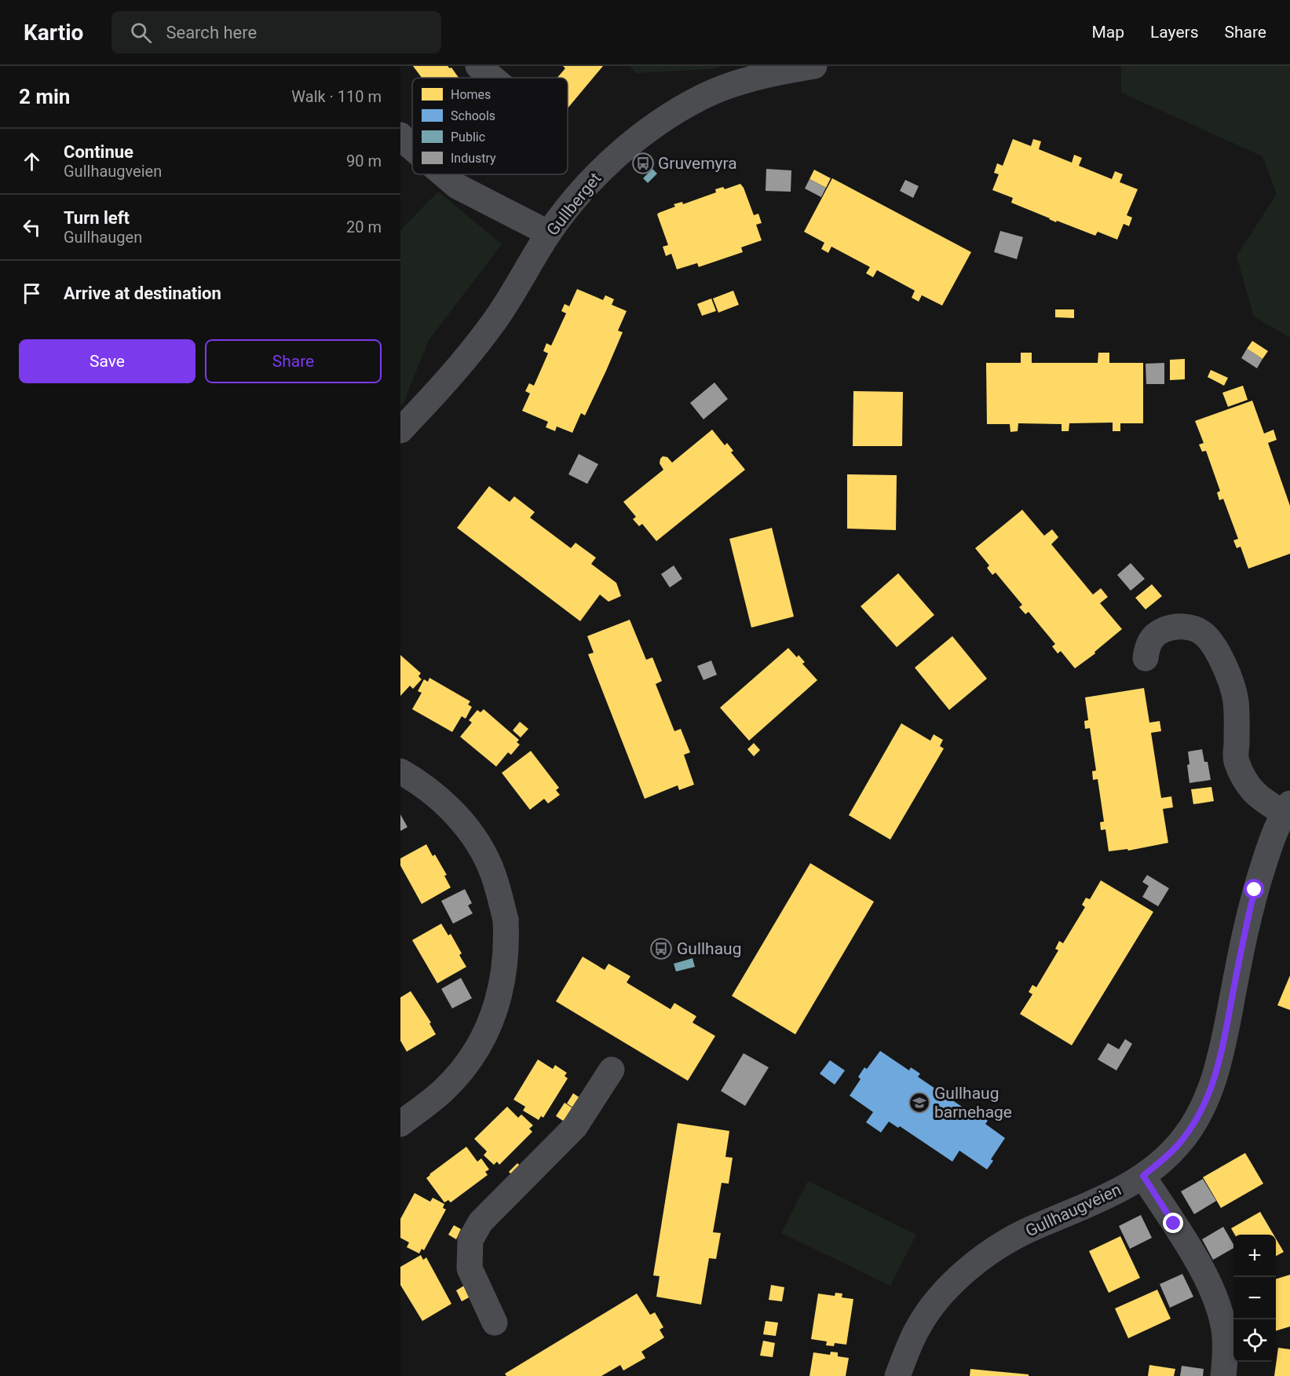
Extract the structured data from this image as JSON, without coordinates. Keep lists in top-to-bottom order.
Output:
{
  "streets": {
    "street": ["Gullberget", "Gullhaugveien"]
  },
  "places": {
    "bus stop": ["Gruvemyra", "Gullhaug"],
    "school or university": ["Gullhaug barnehage"]
  },
  "legend": [
    "Homes",
    "Schools",
    "Public",
    "Industry"
  ],
  "page": {
    "header": "Kartio",
    "search": "Search here",
    "nav": ["Map", "Layers", "Share"],
    "heading": ["2 min", "Walk · 110 m"],
    "list": [
      ["Continue", "Gullhaugveien", "90 m"],
      ["Turn left", "Gullhaugen", "20 m"],
      "Arrive at destination"
    ],
    "buttons": ["Save", "Share"],
    "map_buttons": ["+", "−"]
  }
}
